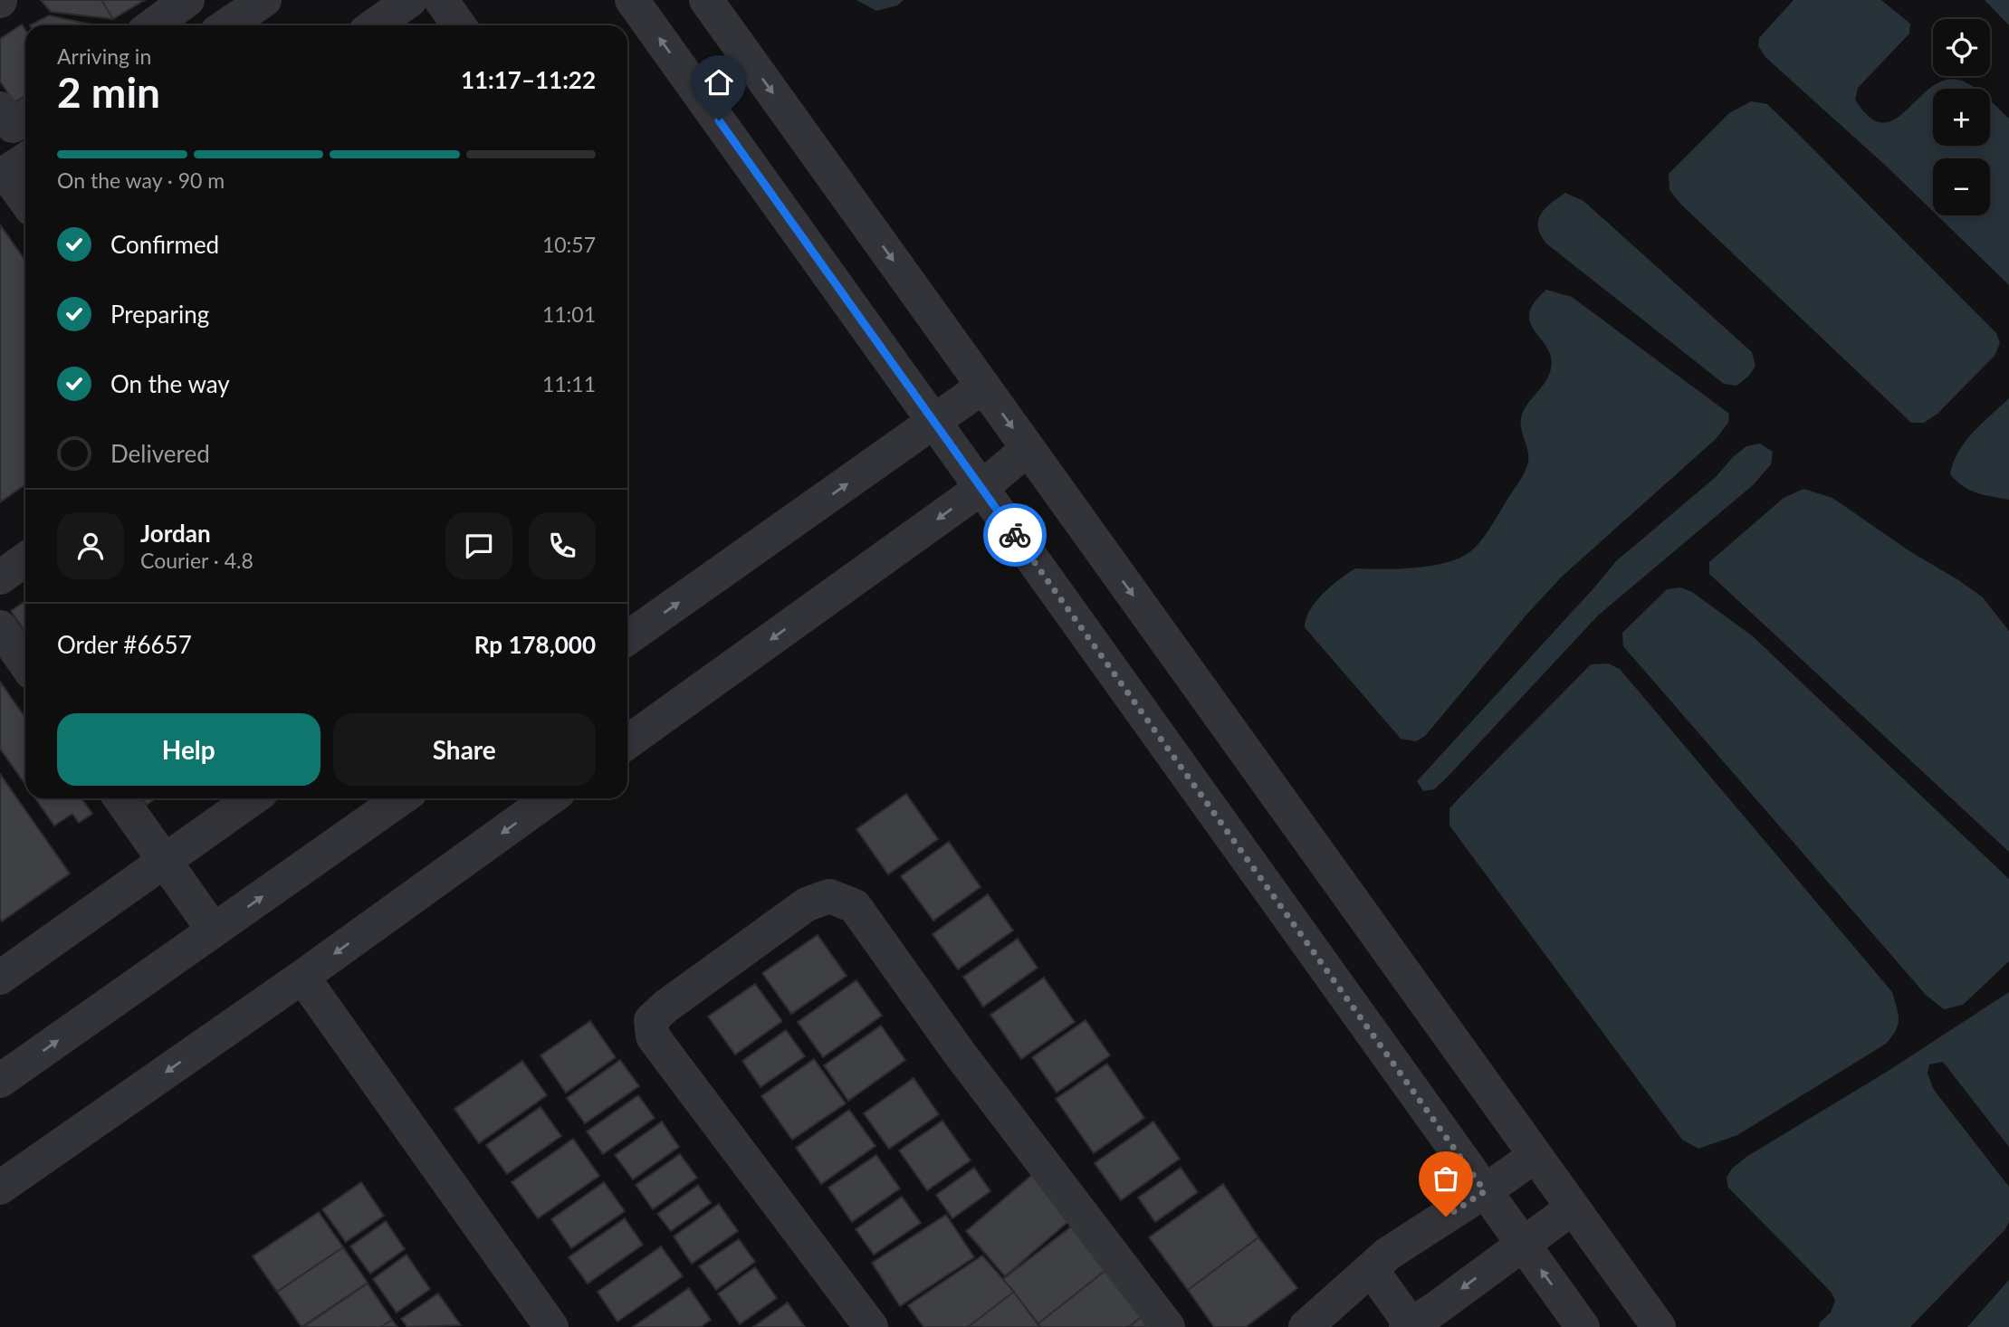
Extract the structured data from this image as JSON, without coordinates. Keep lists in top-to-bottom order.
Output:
{
  "page": {
    "map_buttons": ["+", "−"],
    "heading": ["2 min", "Arriving in", "11:17–11:22"],
    "panel": [
      "Jordan",
      "Courier · 4.8",
      "Order #6657",
      "Rp 178,000"
    ],
    "bar": "On the way · 90 m",
    "list": [
      ["Confirmed", "10:57"],
      ["Preparing", "11:01"],
      ["On the way", "11:11"],
      "Delivered"
    ],
    "buttons": ["Help", "Share"]
  }
}
